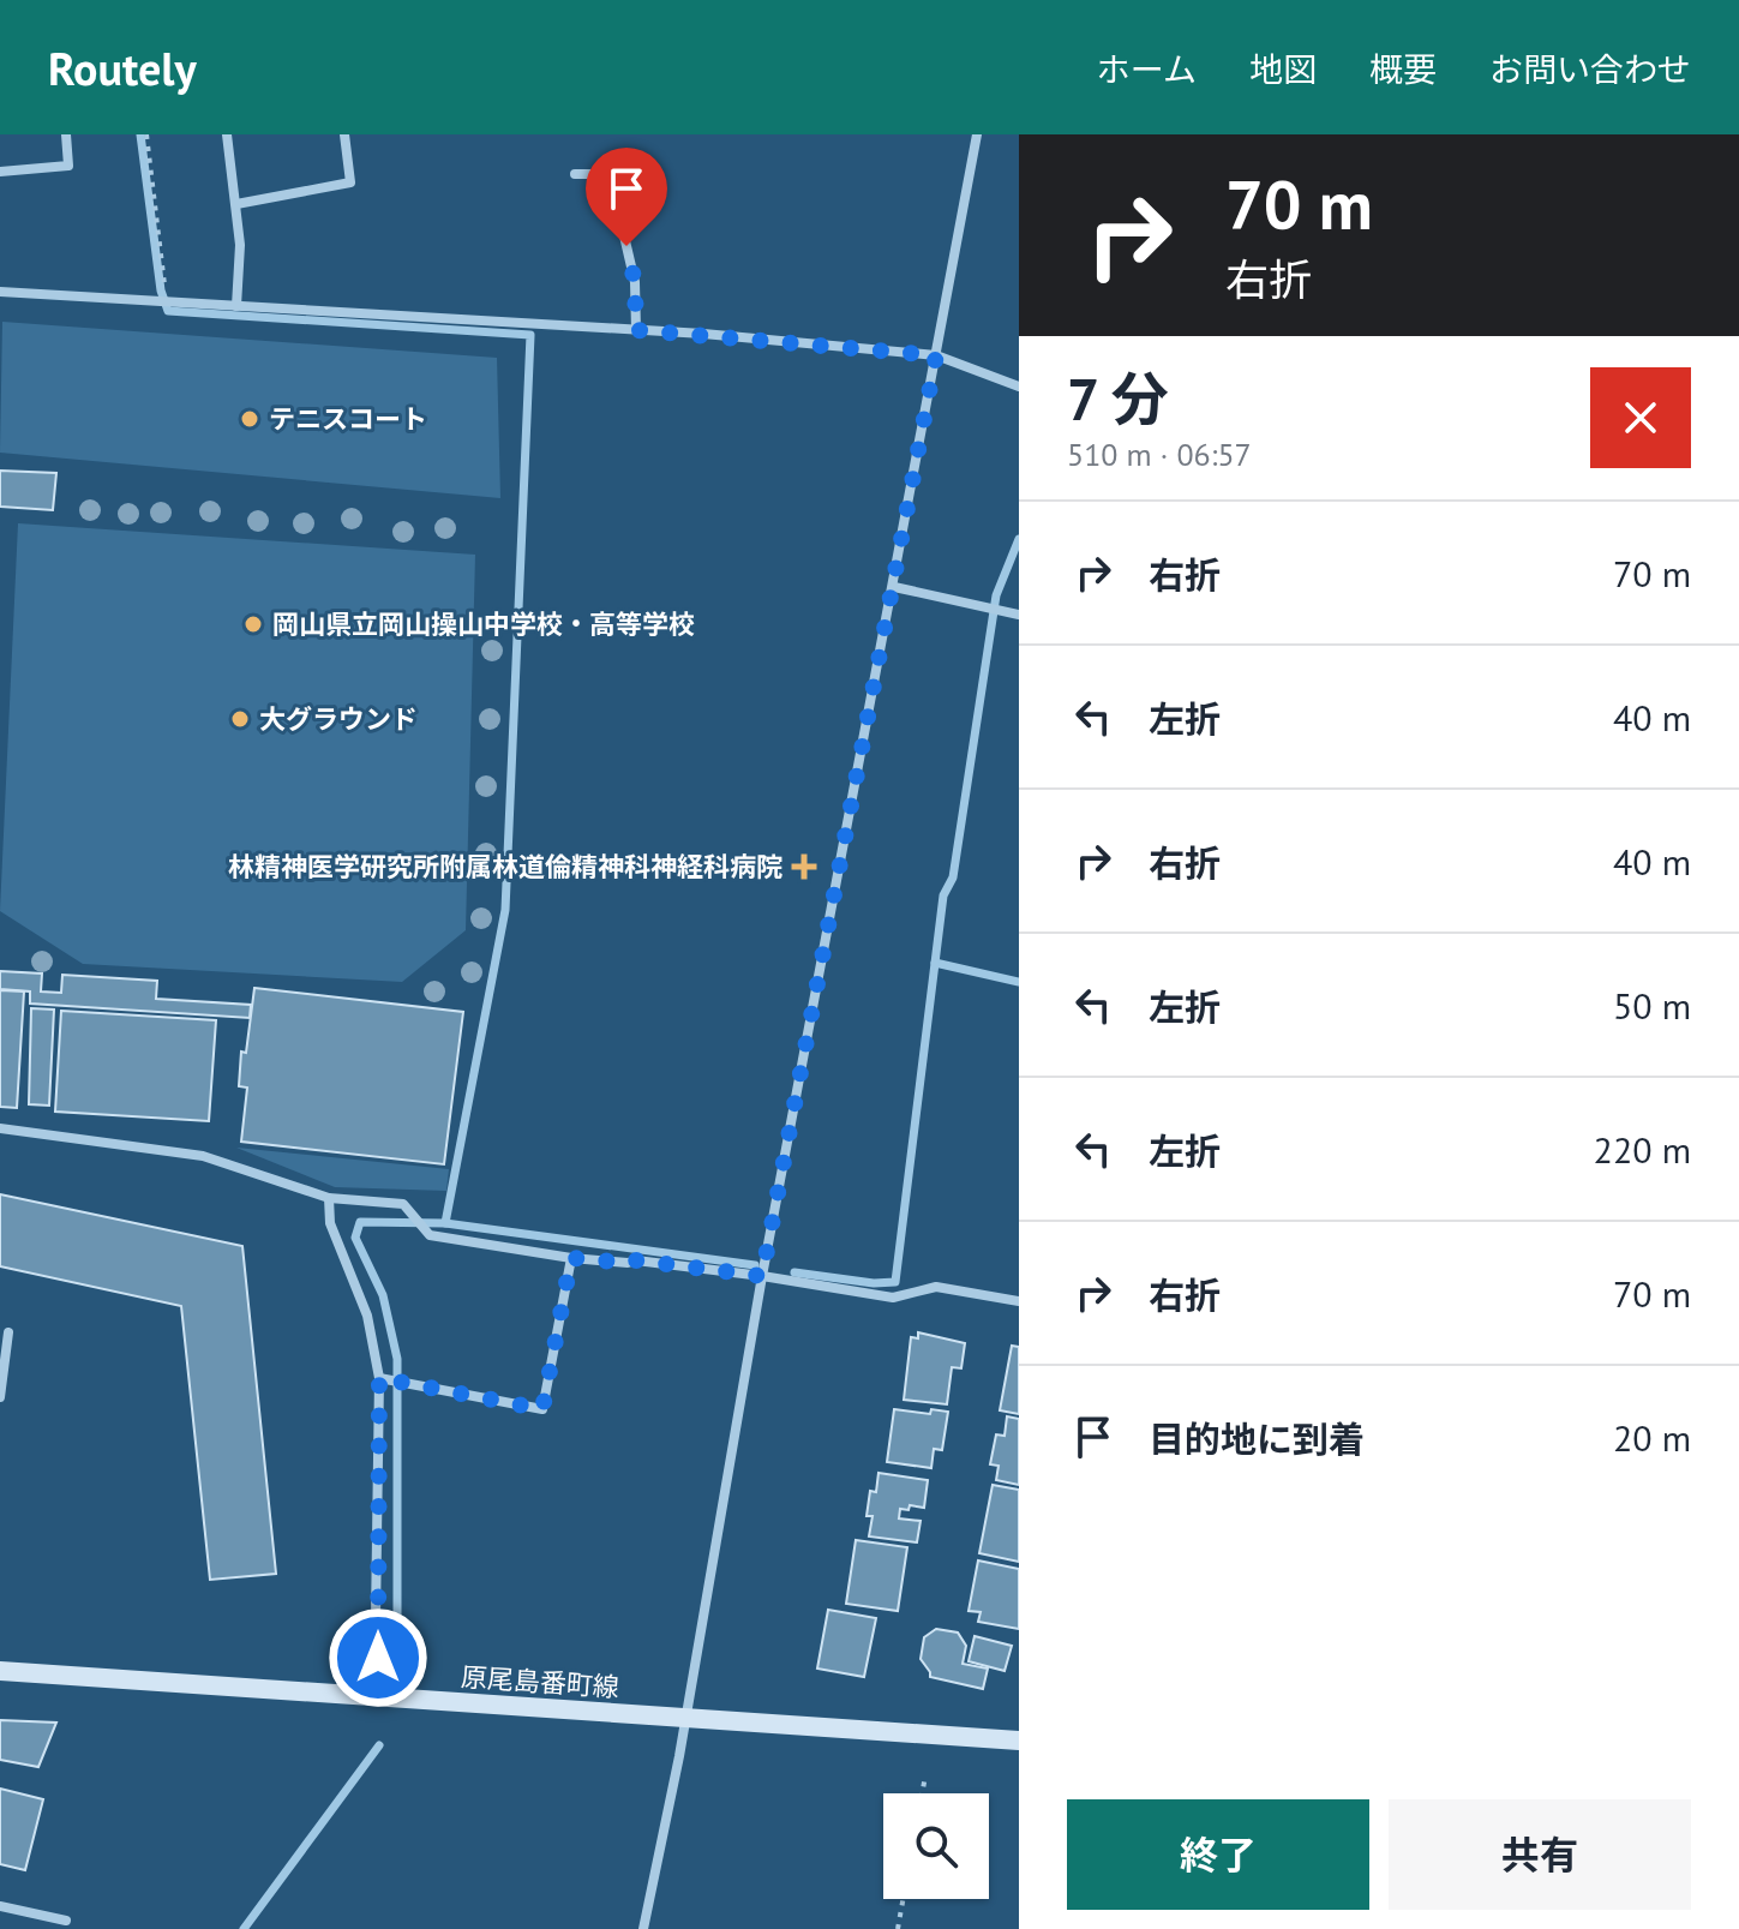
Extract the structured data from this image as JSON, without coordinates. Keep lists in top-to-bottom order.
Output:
{
  "streets": {
    "main road": ["原尾島番町線"]
  },
  "places": {
    "other": ["テニスコート", "岡山県立岡山操山中学校・高等学校", "大グラウンド"],
    "health": ["林精神医学研究所附属林道倫精神科神経科病院"]
  },
  "page": {
    "header": "Routely",
    "nav": [
      "ホーム",
      "地図",
      "概要",
      "お問い合わせ"
    ],
    "turn": ["70 m", "右折"],
    "heading": ["7 分", "510 m · 06:57"],
    "list": [
      {
        "name": "右折",
        "value": "70 m"
      },
      {
        "name": "左折",
        "value": "40 m"
      },
      {
        "name": "右折",
        "value": "40 m"
      },
      {
        "name": "左折",
        "value": "50 m"
      },
      {
        "name": "左折",
        "value": "220 m"
      },
      {
        "name": "右折",
        "value": "70 m"
      },
      {
        "name": "目的地に到着",
        "value": "20 m"
      }
    ],
    "buttons": ["終了", "共有"]
  }
}
